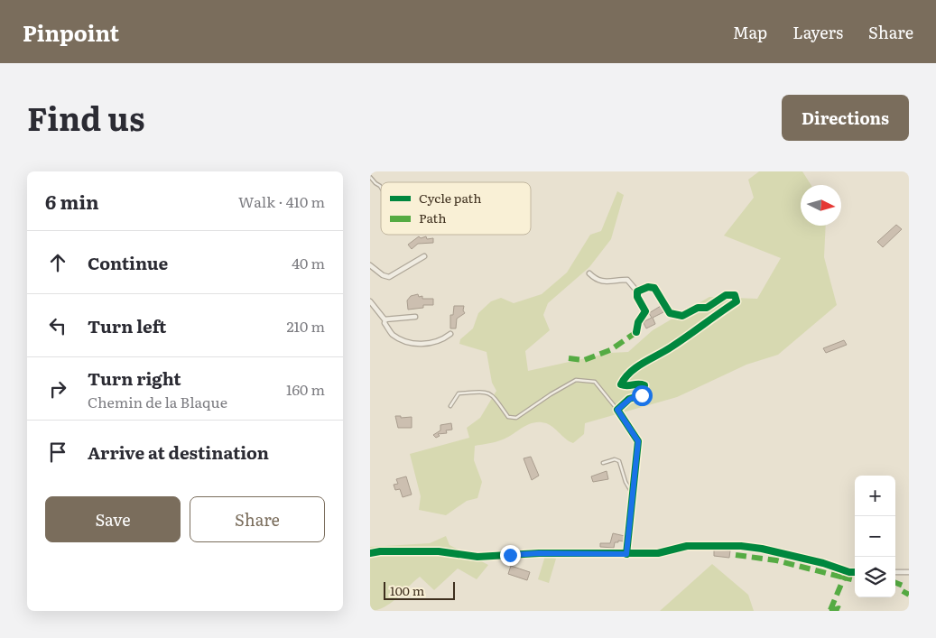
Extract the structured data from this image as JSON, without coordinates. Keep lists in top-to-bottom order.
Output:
{
  "legend": ["Cycle path", "Path"],
  "scale_bar": "100 m",
  "north": "right",
  "page": {
    "header": "Pinpoint",
    "nav": ["Map", "Layers", "Share"],
    "title": "Find us",
    "buttons": [
      "Directions",
      ["Save", "Share"]
    ],
    "heading": ["6 min", "Walk · 410 m"],
    "list": [
      ["Continue", "40 m"],
      ["Turn left", "210 m"],
      ["Turn right", "Chemin de la Blaque", "160 m"],
      "Arrive at destination"
    ],
    "map_buttons": ["+", "−"],
    "scale": "100 m"
  }
}
